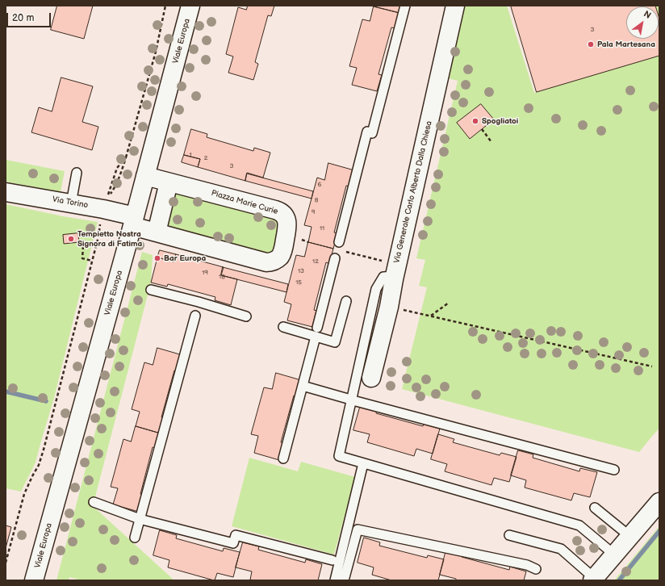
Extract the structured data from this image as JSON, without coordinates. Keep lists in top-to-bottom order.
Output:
{
  "streets": {
    "street": [
      "Viale Europa",
      "Via Generale Carlo Alberto Dalla Chiesa",
      "Via Torino",
      "Piazza Marie Curie"
    ]
  },
  "crossings": [
    ["Viale Europa", "Via Torino"],
    ["Viale Europa", "Piazza Marie Curie"],
    ["Via Torino", "Piazza Marie Curie"]
  ],
  "places": [
    "Pala Martesana",
    "Spogliatoi",
    "Tempietto Nostra Signora di Fatima",
    "Bar Europa"
  ],
  "house_numbers": [
    "3",
    "1",
    "2",
    "3",
    "6",
    "8",
    "9",
    "11",
    "12",
    "13",
    "19",
    "18",
    "15"
  ],
  "scale_bar": "20 m",
  "north": "top right"
}
